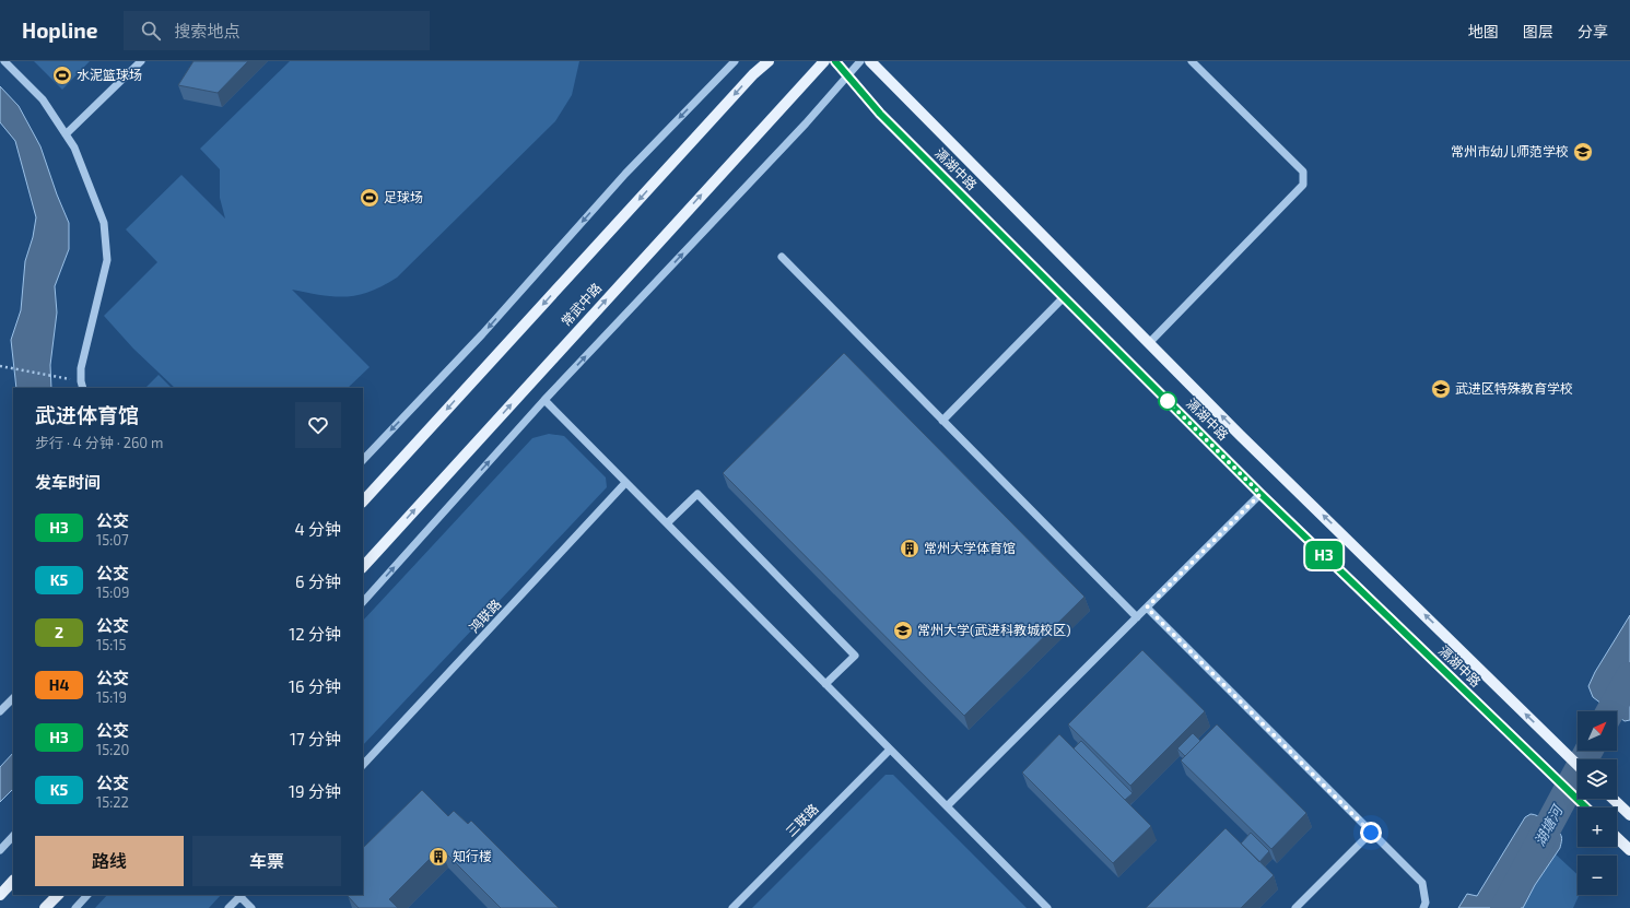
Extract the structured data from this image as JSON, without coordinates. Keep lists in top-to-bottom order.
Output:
{
  "streets": {
    "main road": ["滆湖中路", "常武中路"],
    "street": ["鸿联路", "三联路"]
  },
  "water": ["湖塘河"],
  "places": {
    "sports": ["水泥篮球场", "足球场"],
    "school or university": ["常州市幼儿师范学校", "武进区特殊教育学校", "常州大学(武进科教城校区)"],
    "building": ["常州大学体育馆", "知行楼"]
  },
  "lines": ["bus line H3"],
  "north": "top right",
  "page": {
    "header": "Hopline",
    "search": "搜索地点",
    "nav": ["地图", "图层", "分享"],
    "on_map": "H3",
    "heading": [
      ["武进体育馆", "步行 · 4 分钟 · 260 m"],
      "发车时间"
    ],
    "list": [
      {
        "mark": "H3",
        "name": "公交",
        "note": "15:07",
        "value": "4 分钟"
      },
      {
        "mark": "K5",
        "name": "公交",
        "note": "15:09",
        "value": "6 分钟"
      },
      {
        "mark": "2",
        "name": "公交",
        "note": "15:15",
        "value": "12 分钟"
      },
      {
        "mark": "H4",
        "name": "公交",
        "note": "15:19",
        "value": "16 分钟"
      },
      {
        "mark": "H3",
        "name": "公交",
        "note": "15:20",
        "value": "17 分钟"
      },
      {
        "mark": "K5",
        "name": "公交",
        "note": "15:22",
        "value": "19 分钟"
      }
    ],
    "map_buttons": ["+", "−"],
    "buttons": ["路线", "车票"]
  }
}
